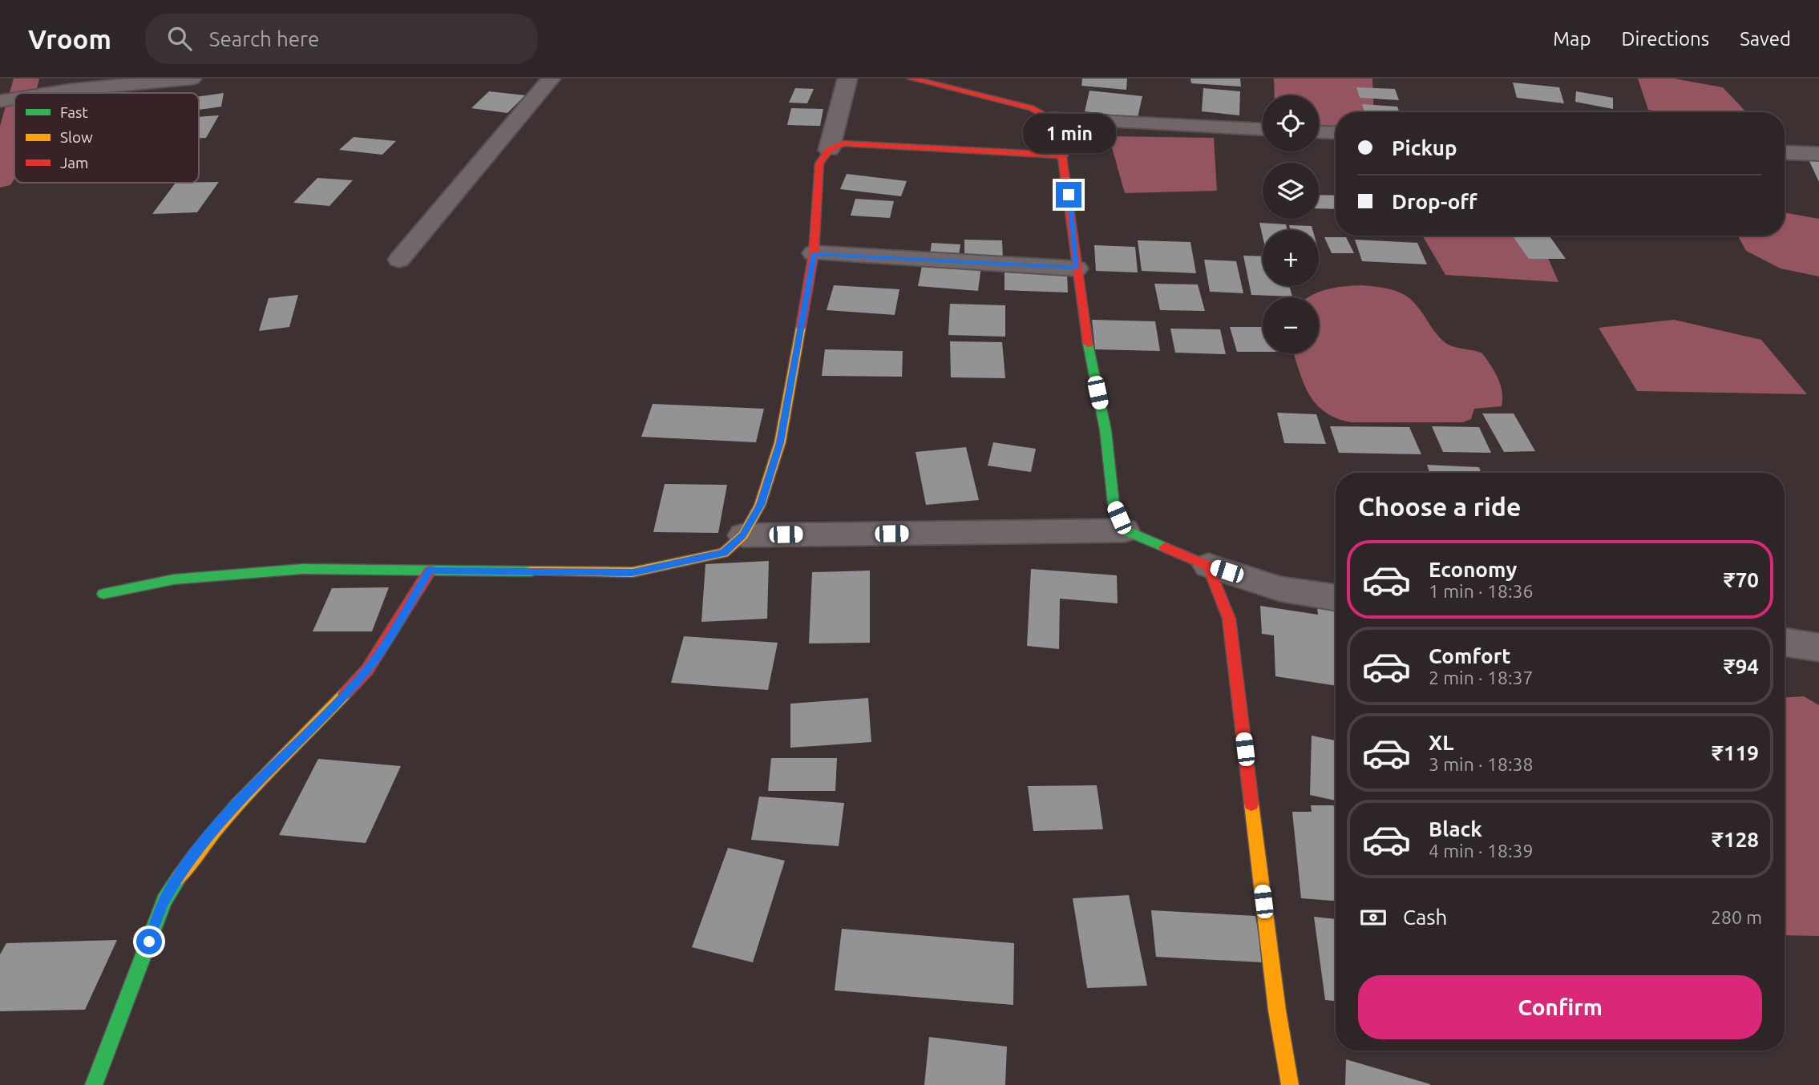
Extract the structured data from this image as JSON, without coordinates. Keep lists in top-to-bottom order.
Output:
{
  "legend": ["Fast", "Slow", "Jam"],
  "page": {
    "header": "Vroom",
    "search": "Search here",
    "nav": ["Map", "Directions", "Saved"],
    "map_buttons": ["+", "−"],
    "banner": ["Pickup", "Drop-off"],
    "bubble": "1 min",
    "heading": "Choose a ride",
    "list": [
      {
        "name": "Economy",
        "note": "1 min · 18:36",
        "value": "₹70"
      },
      {
        "name": "Comfort",
        "note": "2 min · 18:37",
        "value": "₹94"
      },
      {
        "name": "XL",
        "note": "3 min · 18:38",
        "value": "₹119"
      },
      {
        "name": "Black",
        "note": "4 min · 18:39",
        "value": "₹128"
      }
    ],
    "pay": ["Cash", "280 m"],
    "buttons": "Confirm"
  }
}
